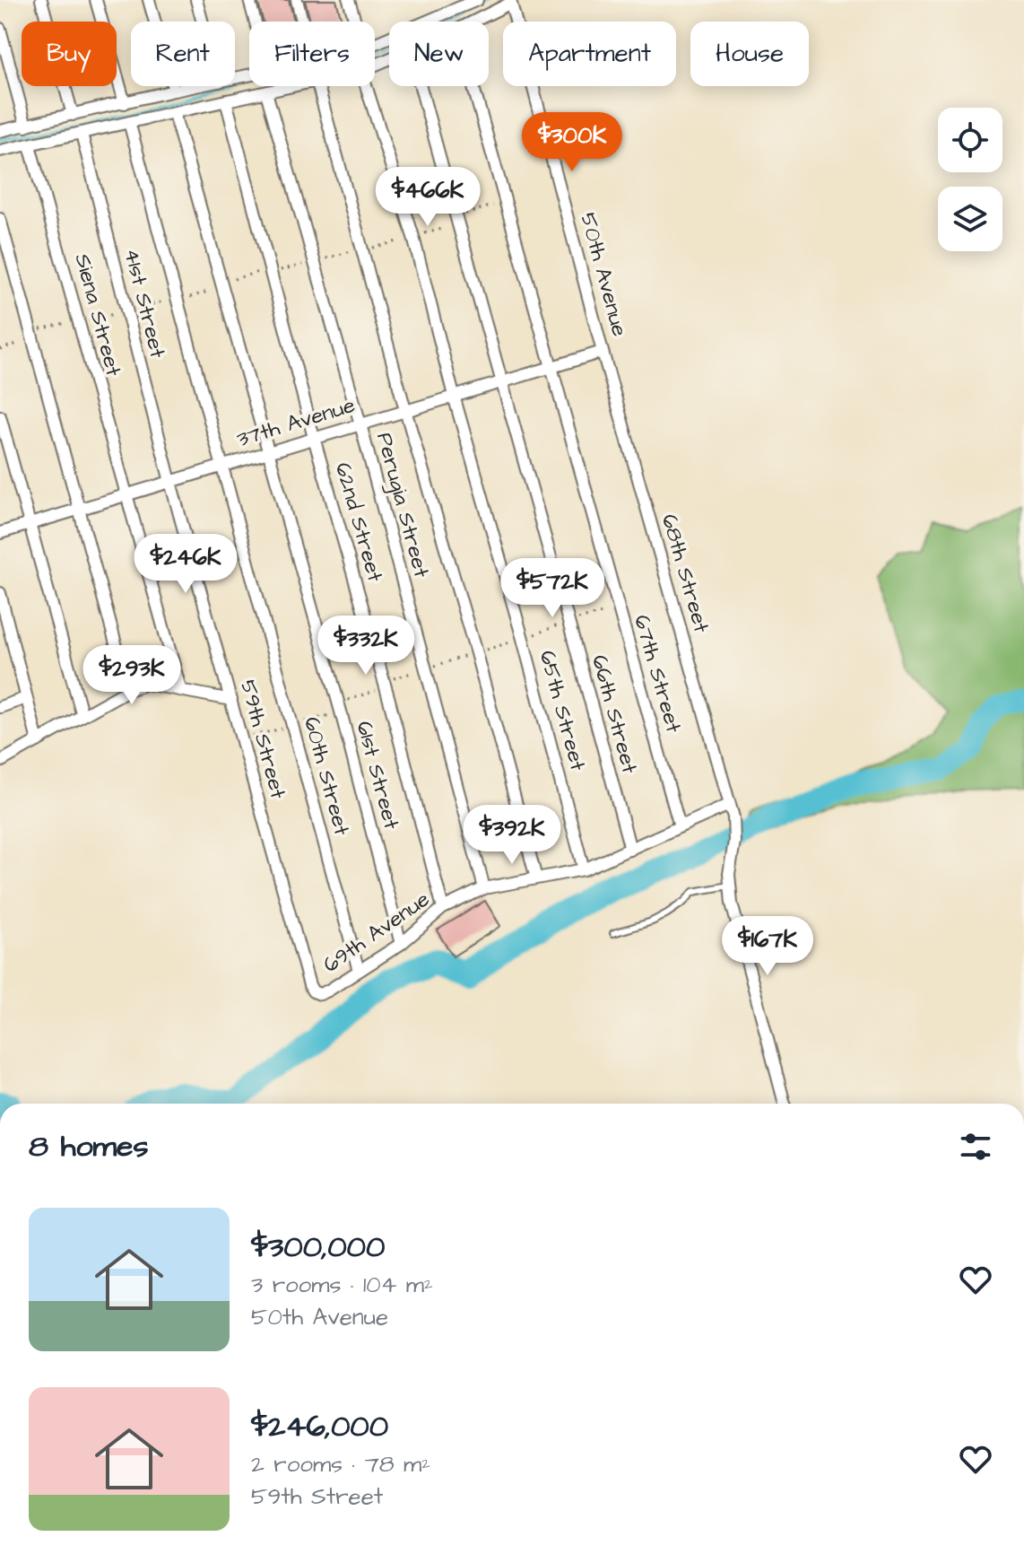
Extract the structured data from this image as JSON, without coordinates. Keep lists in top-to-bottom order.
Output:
{
  "streets": {
    "street": [
      "50th Avenue",
      "41st Street",
      "Siena Street",
      "37th Avenue",
      "Perugia Street",
      "62nd Street",
      "68th Street",
      "67th Street",
      "65th Street",
      "66th Street",
      "59th Street",
      "61st Street",
      "60th Street",
      "69th Avenue"
    ]
  },
  "crossings": [
    ["50th Avenue", "37th Avenue"],
    ["50th Avenue", "68th Street"],
    ["41st Street", "37th Avenue"],
    ["41st Street", "59th Street"],
    ["Siena Street", "37th Avenue"],
    ["37th Avenue", "Perugia Street"],
    ["37th Avenue", "62nd Street"],
    ["37th Avenue", "68th Street"],
    ["37th Avenue", "67th Street"],
    ["37th Avenue", "65th Street"],
    ["37th Avenue", "66th Street"],
    ["37th Avenue", "59th Street"],
    ["37th Avenue", "61st Street"],
    ["37th Avenue", "60th Street"],
    ["Perugia Street", "69th Avenue"],
    ["62nd Street", "69th Avenue"],
    ["68th Street", "69th Avenue"],
    ["67th Street", "69th Avenue"],
    ["65th Street", "69th Avenue"],
    ["66th Street", "69th Avenue"],
    ["59th Street", "69th Avenue"],
    ["61st Street", "69th Avenue"],
    ["60th Street", "69th Avenue"]
  ],
  "page": {
    "chip": [
      "Buy",
      "Rent",
      "Filters",
      "New",
      "Apartment",
      "House"
    ],
    "price": [
      "$300K",
      "$466K",
      "$246K",
      "$572K",
      "$332K",
      "$293K",
      "$392K",
      "$167K"
    ],
    "heading": "8 homes",
    "list": [
      {
        "name": "$300,000",
        "note": "3 rooms · 104 m² · 50th Avenue"
      },
      {
        "name": "$246,000",
        "note": "2 rooms · 78 m² · 59th Street"
      }
    ]
  }
}
